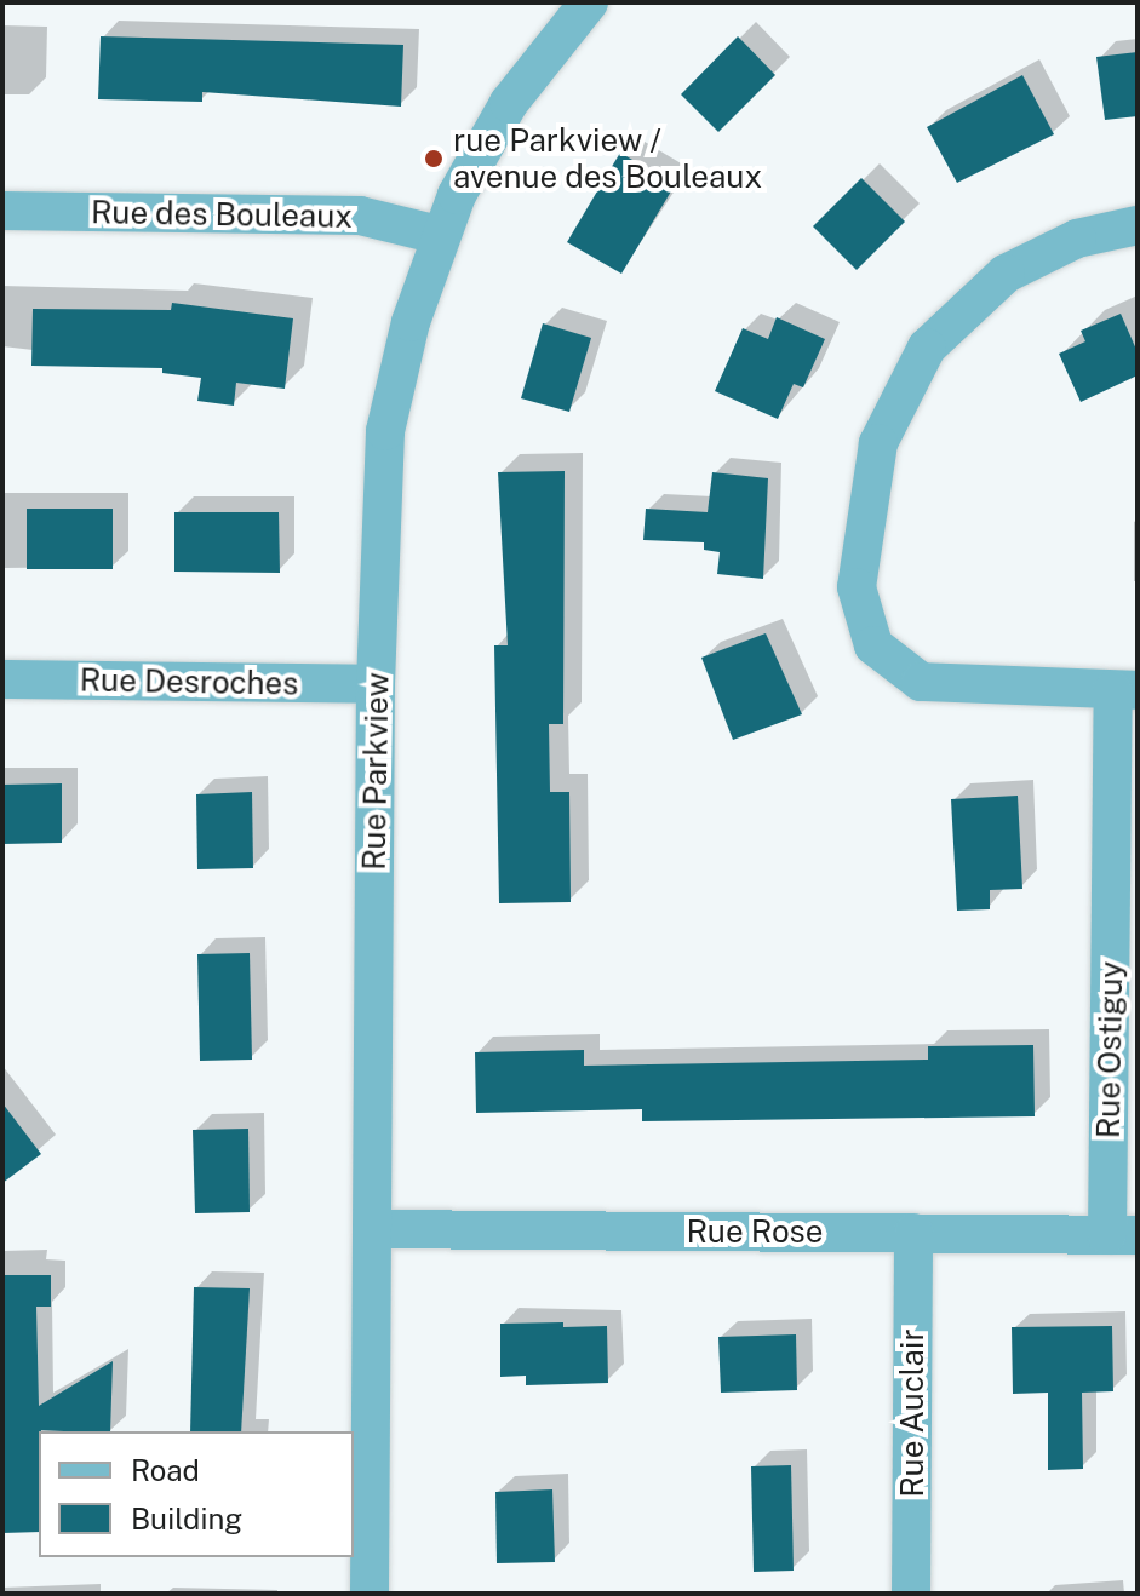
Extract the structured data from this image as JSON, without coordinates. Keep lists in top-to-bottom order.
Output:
{
  "streets": {
    "street": [
      "Rue des Bouleaux",
      "Rue Desroches",
      "Rue Parkview",
      "Rue Ostiguy",
      "Rue Rose",
      "Rue Auclair"
    ]
  },
  "crossings": [
    ["Rue des Bouleaux", "Rue Parkview"],
    ["Rue Desroches", "Rue Parkview"],
    ["Rue Parkview", "Rue Rose"],
    ["Rue Ostiguy", "Rue Rose"],
    ["Rue Rose", "Rue Auclair"]
  ],
  "places": ["rue Parkview / avenue des Bouleaux"],
  "legend": ["Road", "Building"]
}
